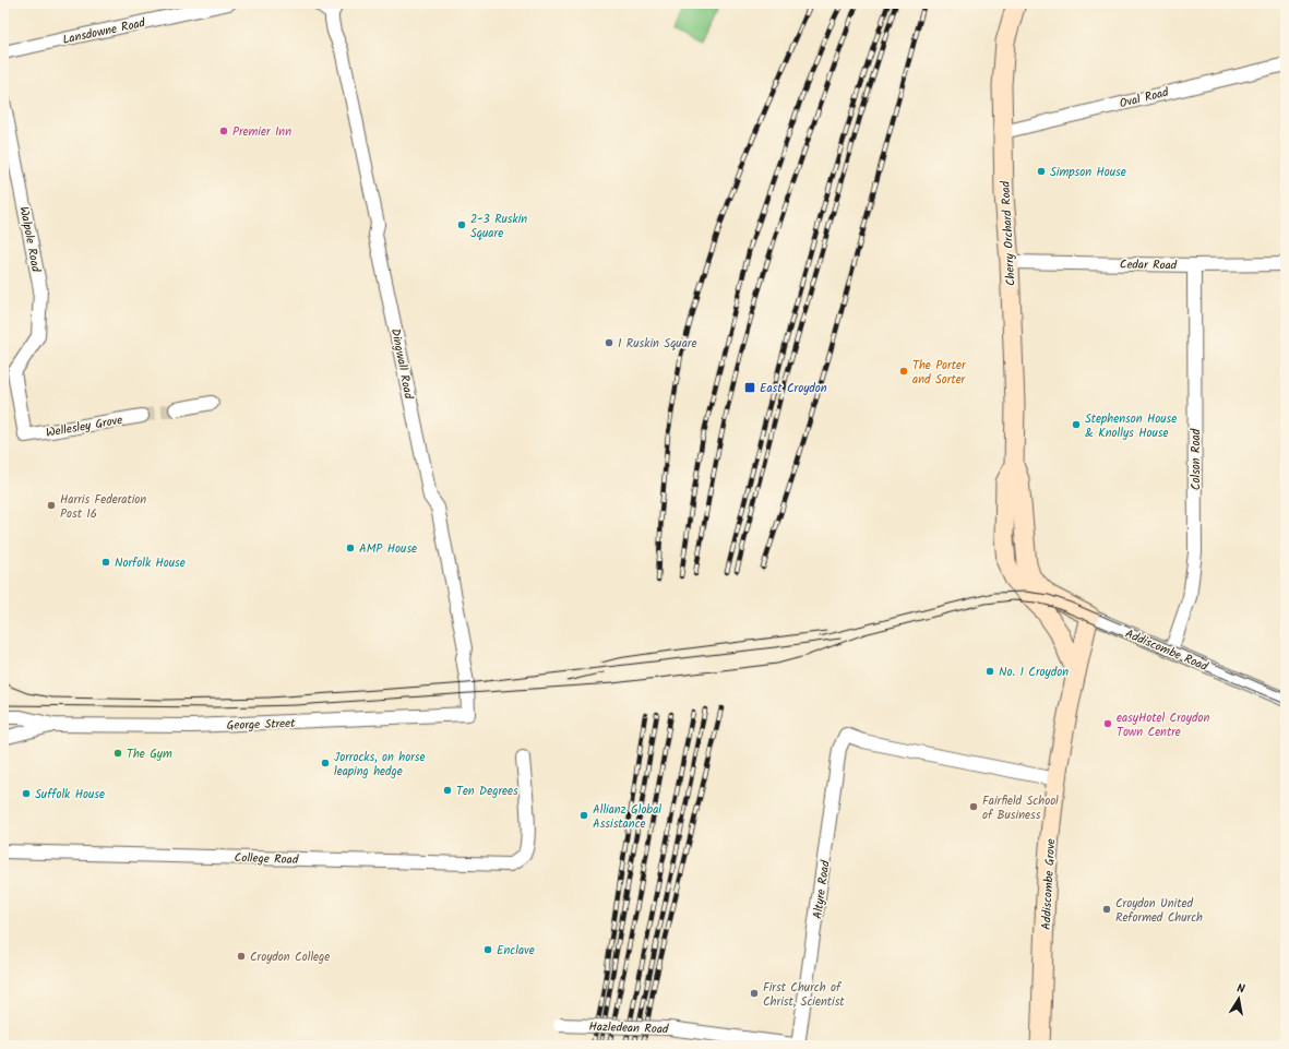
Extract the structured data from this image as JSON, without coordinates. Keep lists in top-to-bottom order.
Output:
{
  "streets": {
    "street": [
      "Lansdowne Road",
      "Oval Road",
      "Cherry Orchard Road",
      "Walpole Road",
      "Cedar Road",
      "Dingwall Road",
      "Wellesley Grove",
      "Colson Road",
      "Addiscombe Road",
      "George Street",
      "College Road",
      "Addiscombe Grove",
      "Altyre Road",
      "Hazledean Road"
    ]
  },
  "crossings": [
    ["Oval Road", "Cherry Orchard Road"],
    ["Cherry Orchard Road", "Cedar Road"],
    ["Cherry Orchard Road", "Addiscombe Road"],
    ["Walpole Road", "Wellesley Grove"],
    ["Cedar Road", "Colson Road"],
    ["Dingwall Road", "George Street"],
    ["Colson Road", "Addiscombe Road"],
    ["Addiscombe Road", "Addiscombe Grove"],
    ["Addiscombe Grove", "Altyre Road"],
    ["Altyre Road", "Hazledean Road"]
  ],
  "places": {
    "other": [
      "Premier Inn",
      "Simpson House",
      "2-3 Ruskin Square",
      "1 Ruskin Square",
      "The Porter and Sorter",
      "Stephenson House & Knollys House",
      "Harris Federation Post 16",
      "AMP House",
      "Norfolk House",
      "No. 1 Croydon",
      "easyHotel Croydon Town Centre",
      "The Gym",
      "Jorrocks, on horse leaping hedge",
      "Ten Degrees",
      "Suffolk House",
      "Fairfield School of Business",
      "Allianz Global Assistance",
      "Croydon United Reformed Church",
      "Enclave",
      "Croydon College",
      "First Church of Christ, Scientist"
    ],
    "transit": ["East Croydon"]
  },
  "north": "top"
}
